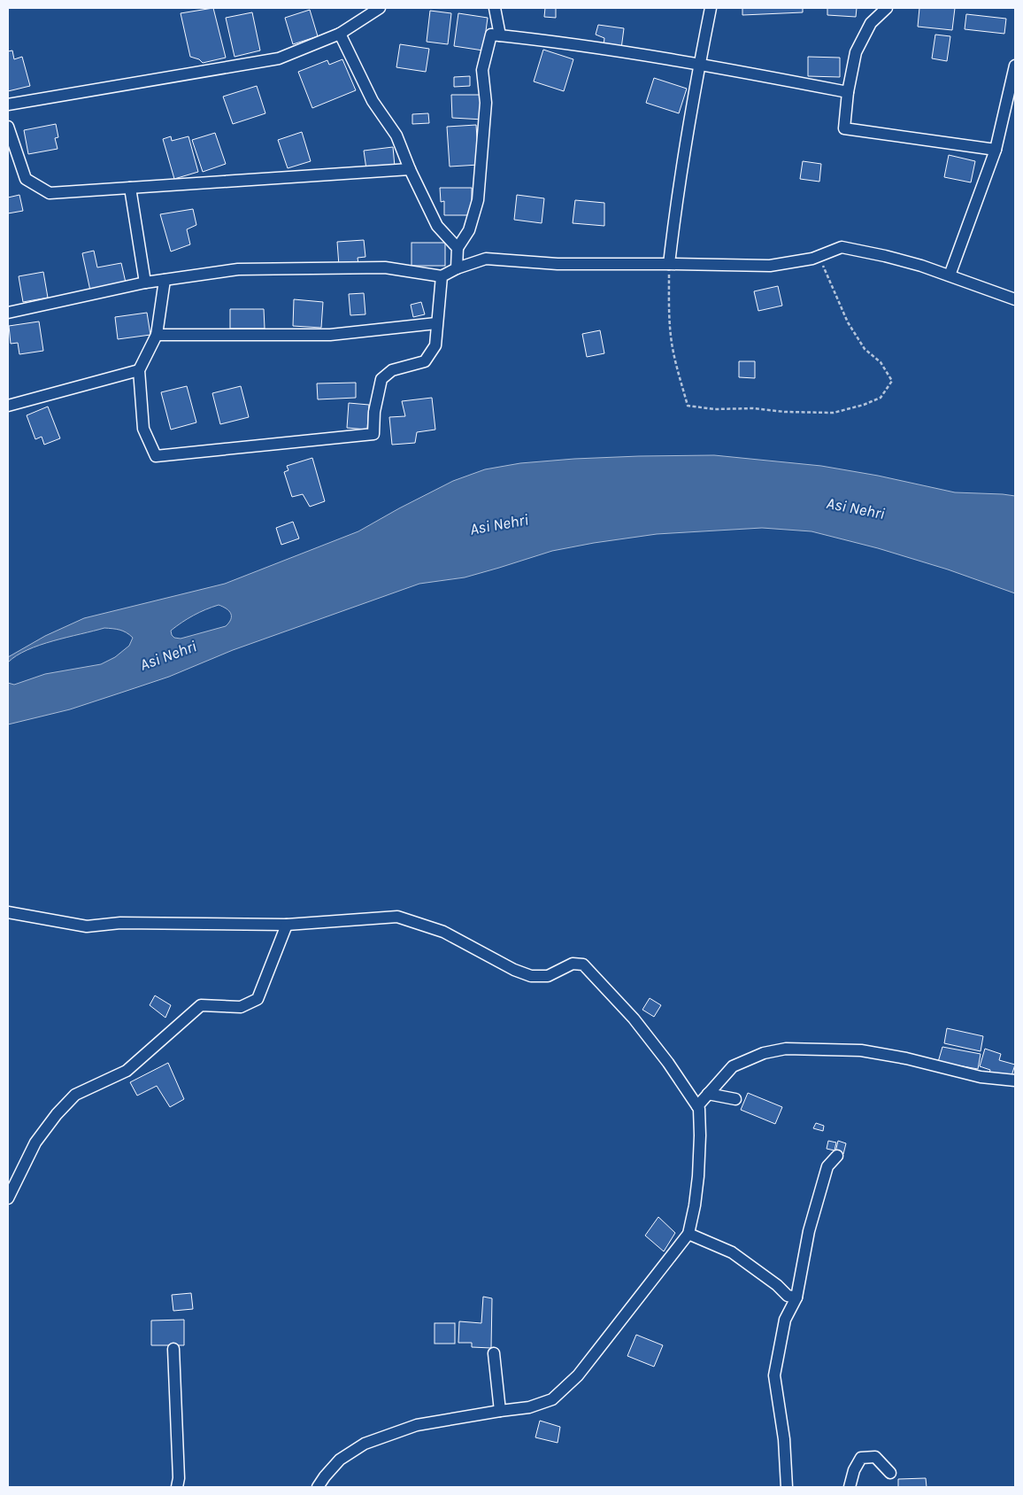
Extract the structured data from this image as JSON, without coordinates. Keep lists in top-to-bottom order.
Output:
{
  "water": ["Asi Nehri"]
}
